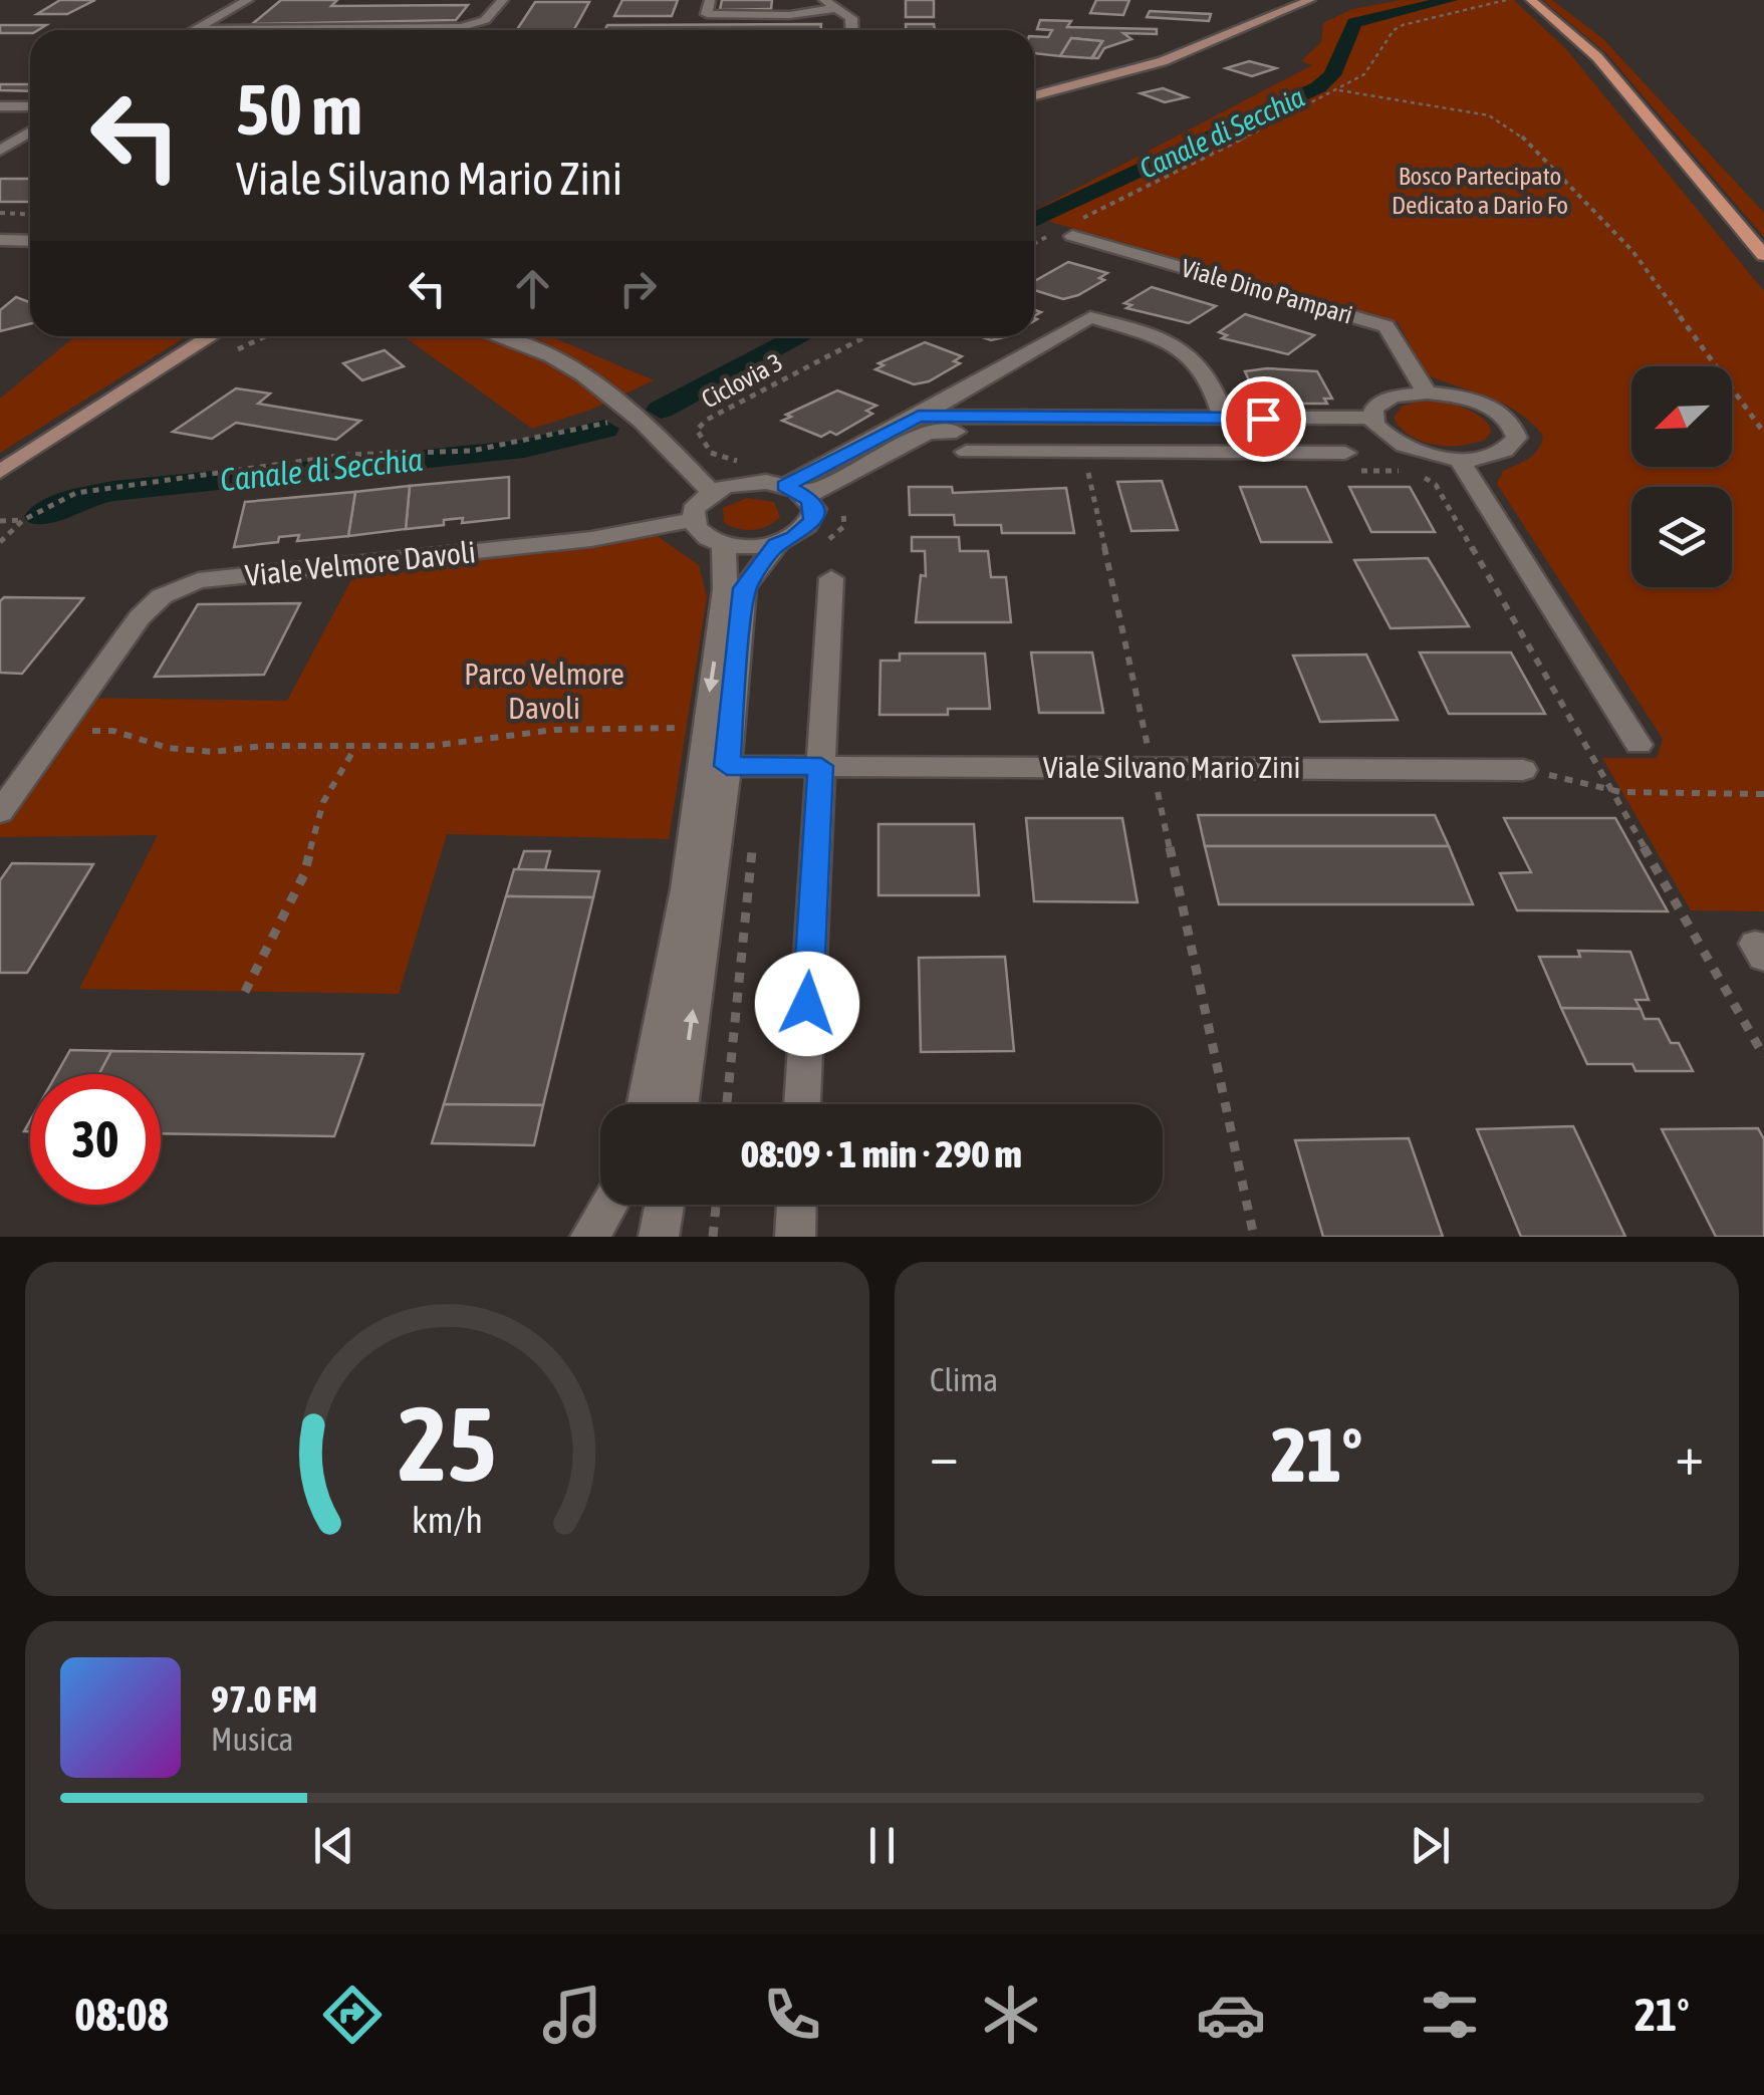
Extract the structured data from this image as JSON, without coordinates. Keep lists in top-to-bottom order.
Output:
{
  "streets": {
    "street": ["Viale Dino Pampari", "Viale Velmore Davoli", "Viale Silvano Mario Zini"],
    "path": ["Ciclovia 3"]
  },
  "water": ["Canale di Secchia"],
  "parks": ["Bosco Partecipato Dedicato a Dario Fo", "Parco Velmore Davoli"],
  "north": "bottom left",
  "page": {
    "turn": ["50 m", "Viale Silvano Mario Zini"],
    "limit": "30",
    "trip": "08:09 · 1 min · 290 m",
    "tile": "Clima",
    "heat": ["−", "21°", "+"],
    "song": ["97.0 FM", "Musica"],
    "tabs": ["08:08", "21°"],
    "gauge": ["25", "km/h"]
  }
}
